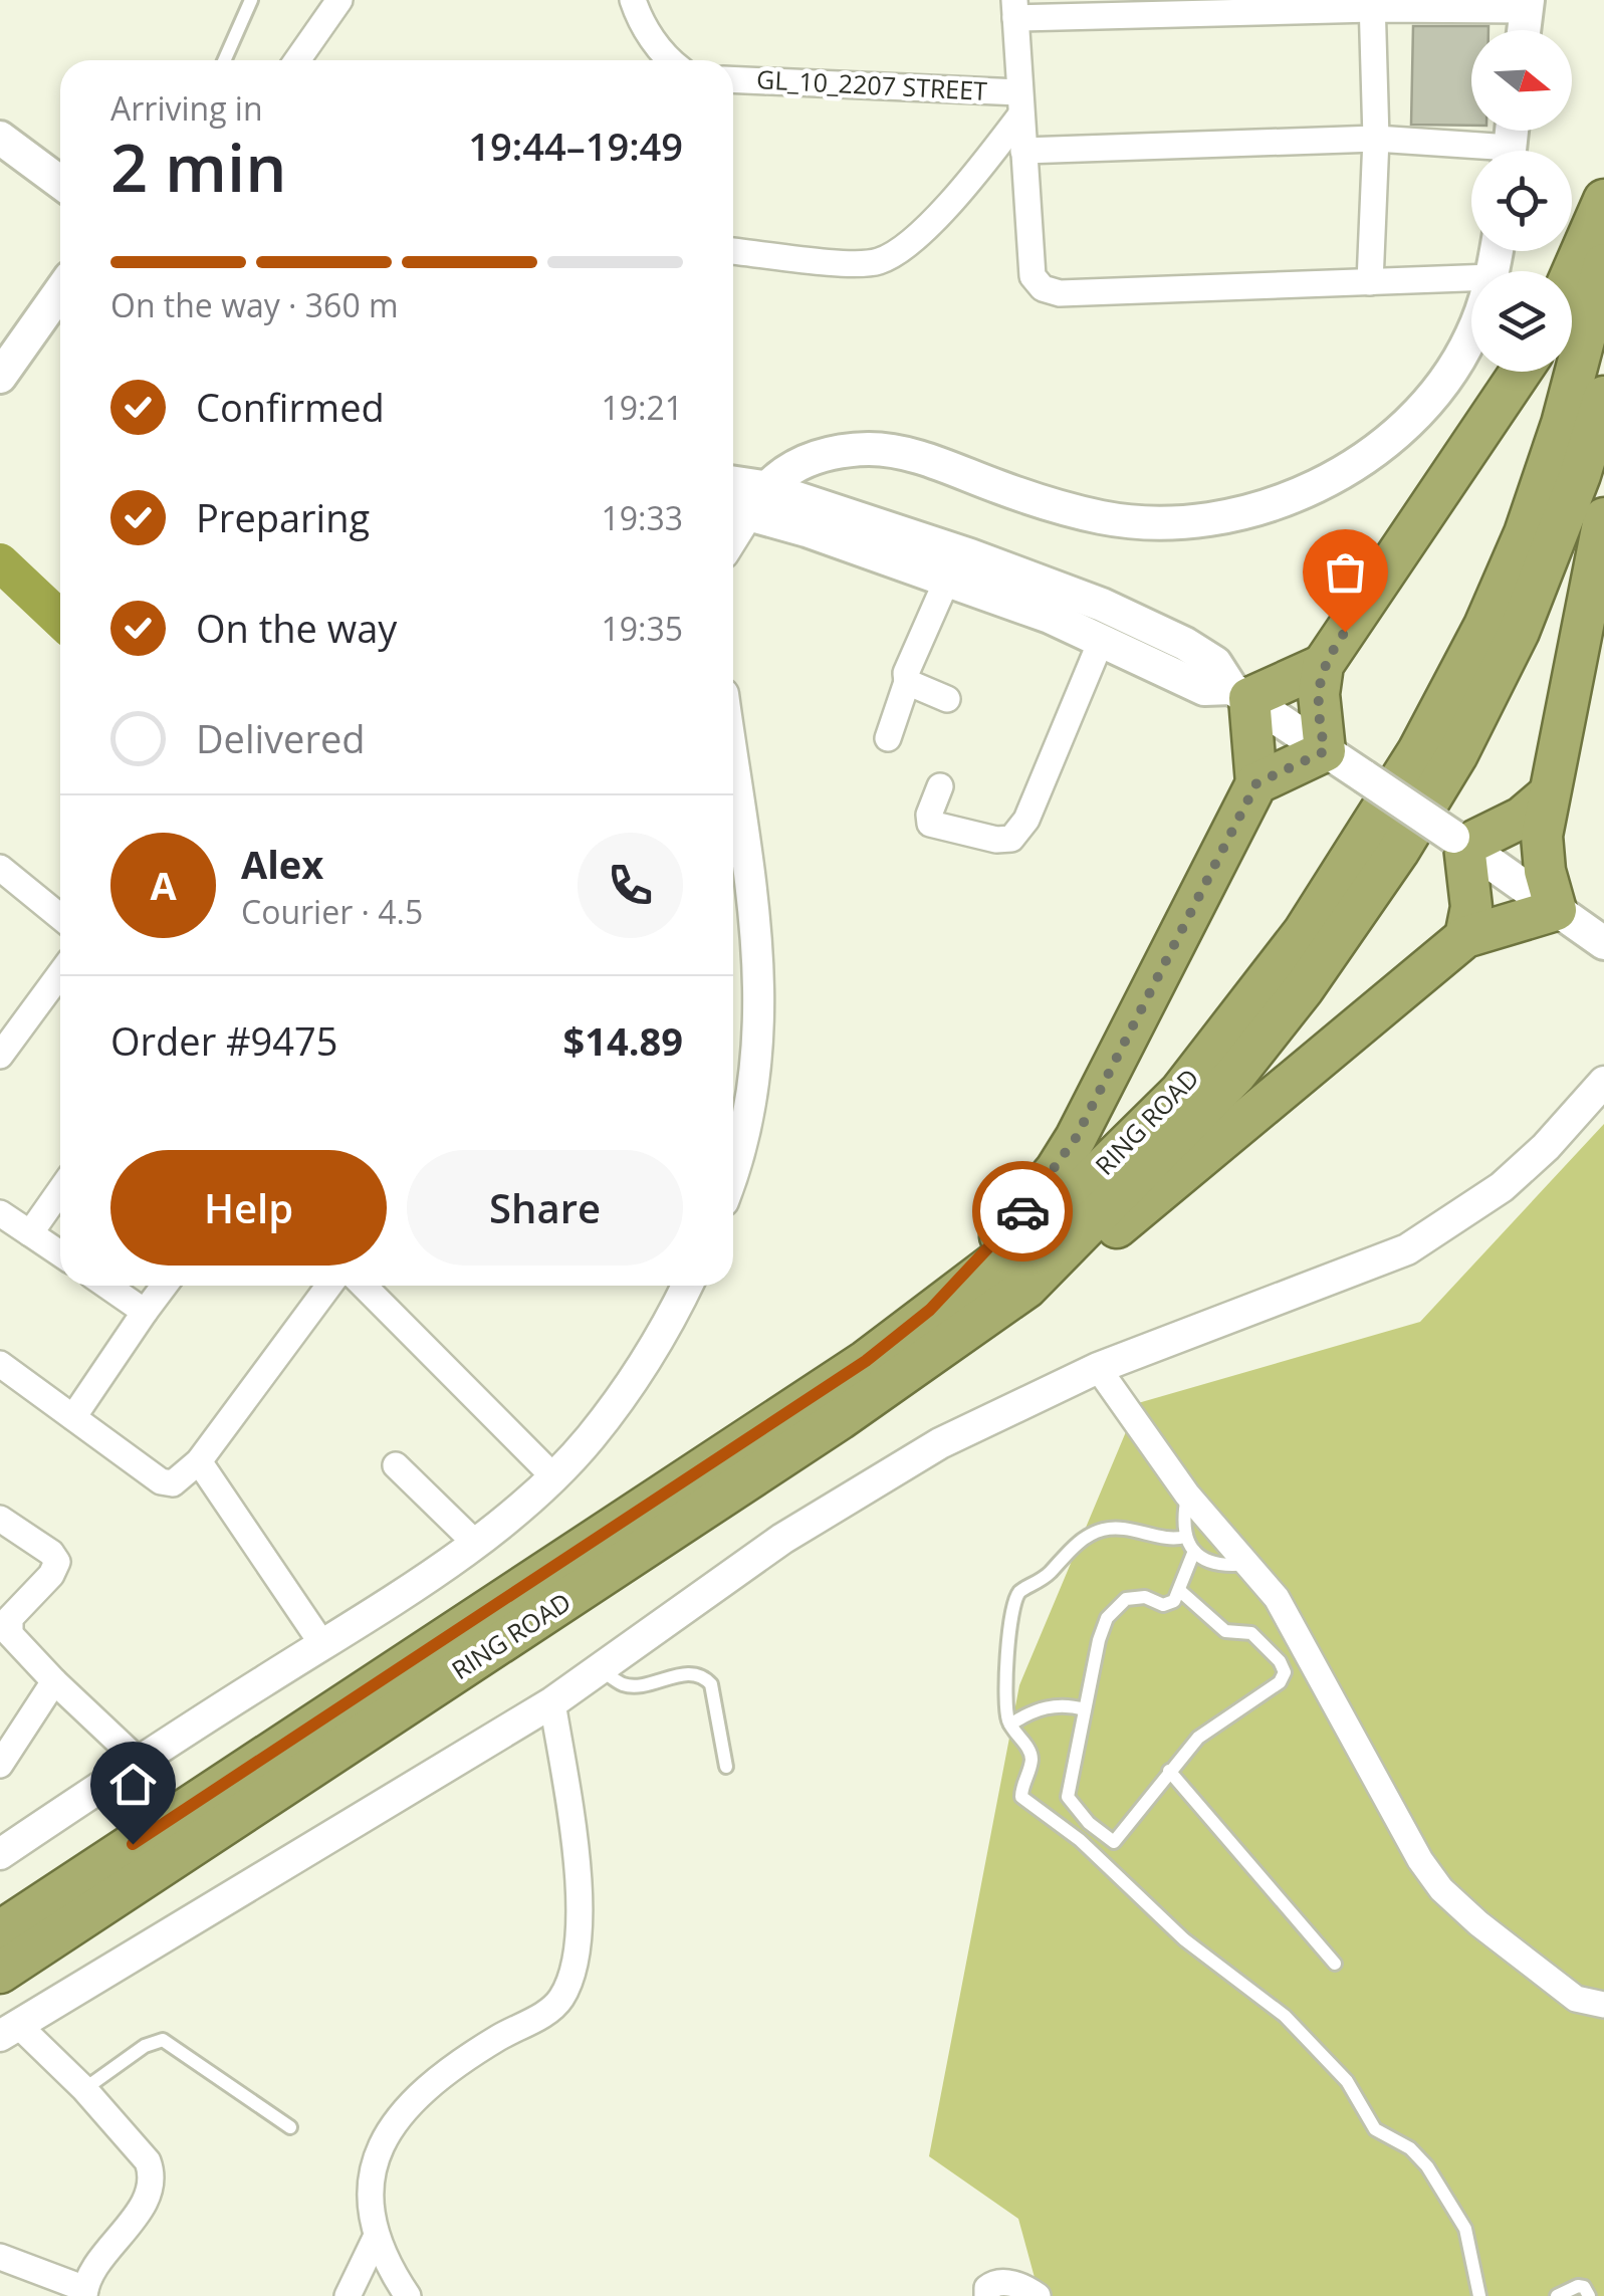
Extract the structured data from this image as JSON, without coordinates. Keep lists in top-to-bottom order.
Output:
{
  "streets": {
    "highway": ["RING ROAD"],
    "street": ["GL_10_2207 STREET"]
  },
  "north": "right",
  "page": {
    "heading": ["2 min", "Arriving in", "19:44–19:49"],
    "panel": [
      "Alex",
      "Courier · 4.5",
      "Order #9475",
      "$14.89"
    ],
    "bar": "On the way · 360 m",
    "list": [
      ["Confirmed", "19:21"],
      ["Preparing", "19:33"],
      ["On the way", "19:35"],
      "Delivered"
    ],
    "round": "A",
    "buttons": ["Help", "Share"]
  }
}
